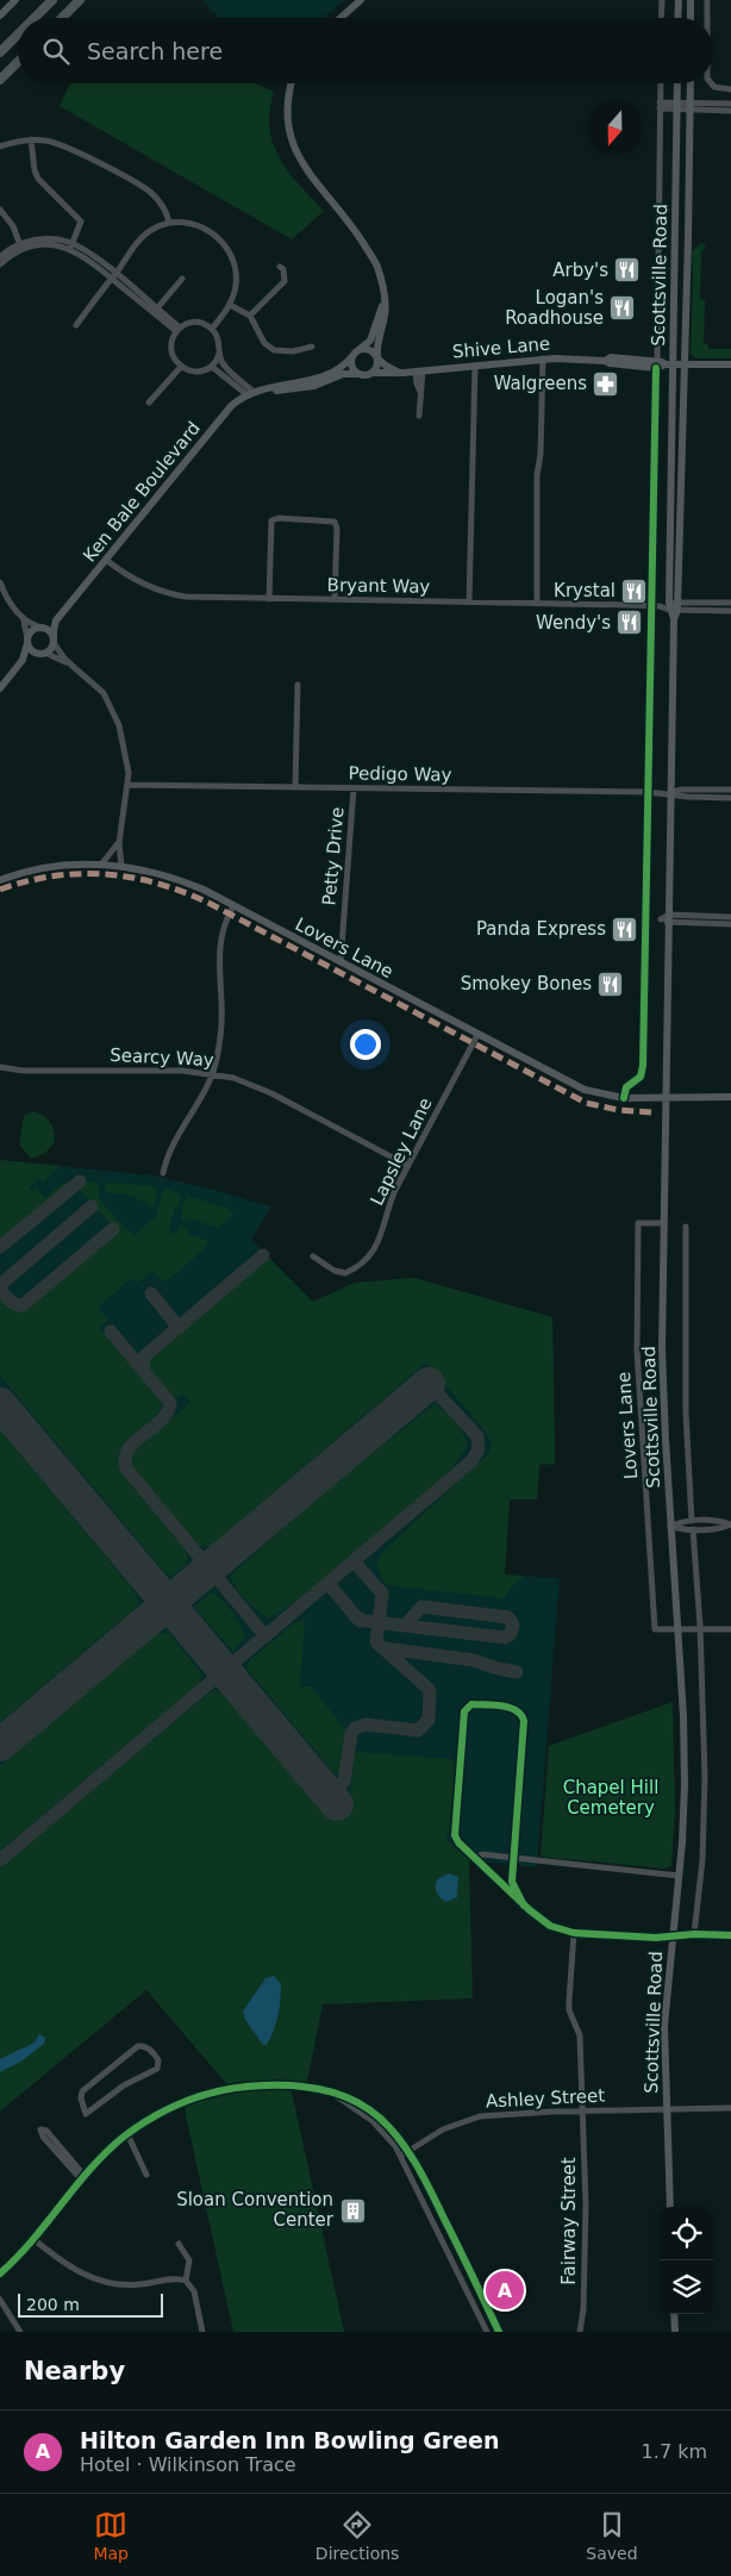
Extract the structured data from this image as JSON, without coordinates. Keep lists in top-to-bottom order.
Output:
{
  "streets": {
    "main road": [
      "Scottsville Road",
      "Shive Lane",
      "Ken Bale Boulevard",
      "Lovers Lane"
    ],
    "street": [
      "Bryant Way",
      "Pedigo Way",
      "Petty Drive",
      "Searcy Way",
      "Lapsley Lane",
      "Ashley Street",
      "Fairway Street"
    ]
  },
  "crossings": [
    ["Scottsville Road", "Shive Lane"],
    ["Scottsville Road", "Bryant Way"],
    ["Scottsville Road", "Pedigo Way"],
    ["Scottsville Road", "Lovers Lane"],
    ["Scottsville Road", "Ashley Street"],
    ["Ken Bale Boulevard", "Bryant Way"],
    ["Pedigo Way", "Petty Drive"],
    ["Petty Drive", "Lovers Lane"],
    ["Lovers Lane", "Lapsley Lane"],
    ["Searcy Way", "Lapsley Lane"],
    ["Ashley Street", "Fairway Street"]
  ],
  "parks": ["Chapel Hill Cemetery"],
  "places": {
    "restaurant": [
      "Arby's",
      "Logan's Roadhouse",
      "Krystal",
      "Wendy's",
      "Panda Express",
      "Smokey Bones"
    ],
    "pharmacy": ["Walgreens"],
    "building": ["Sloan Convention Center"]
  },
  "scale_bar": "200 m",
  "north": "bottom",
  "page": {
    "search": "Search here",
    "pins": "A",
    "scale": "200 m",
    "heading": "Nearby",
    "list": [
      {
        "mark": "A",
        "name": "Hilton Garden Inn Bowling Green",
        "note": "Hotel · Wilkinson Trace",
        "value": "1.7 km"
      }
    ],
    "nav": ["Map", "Directions", "Saved"]
  }
}
